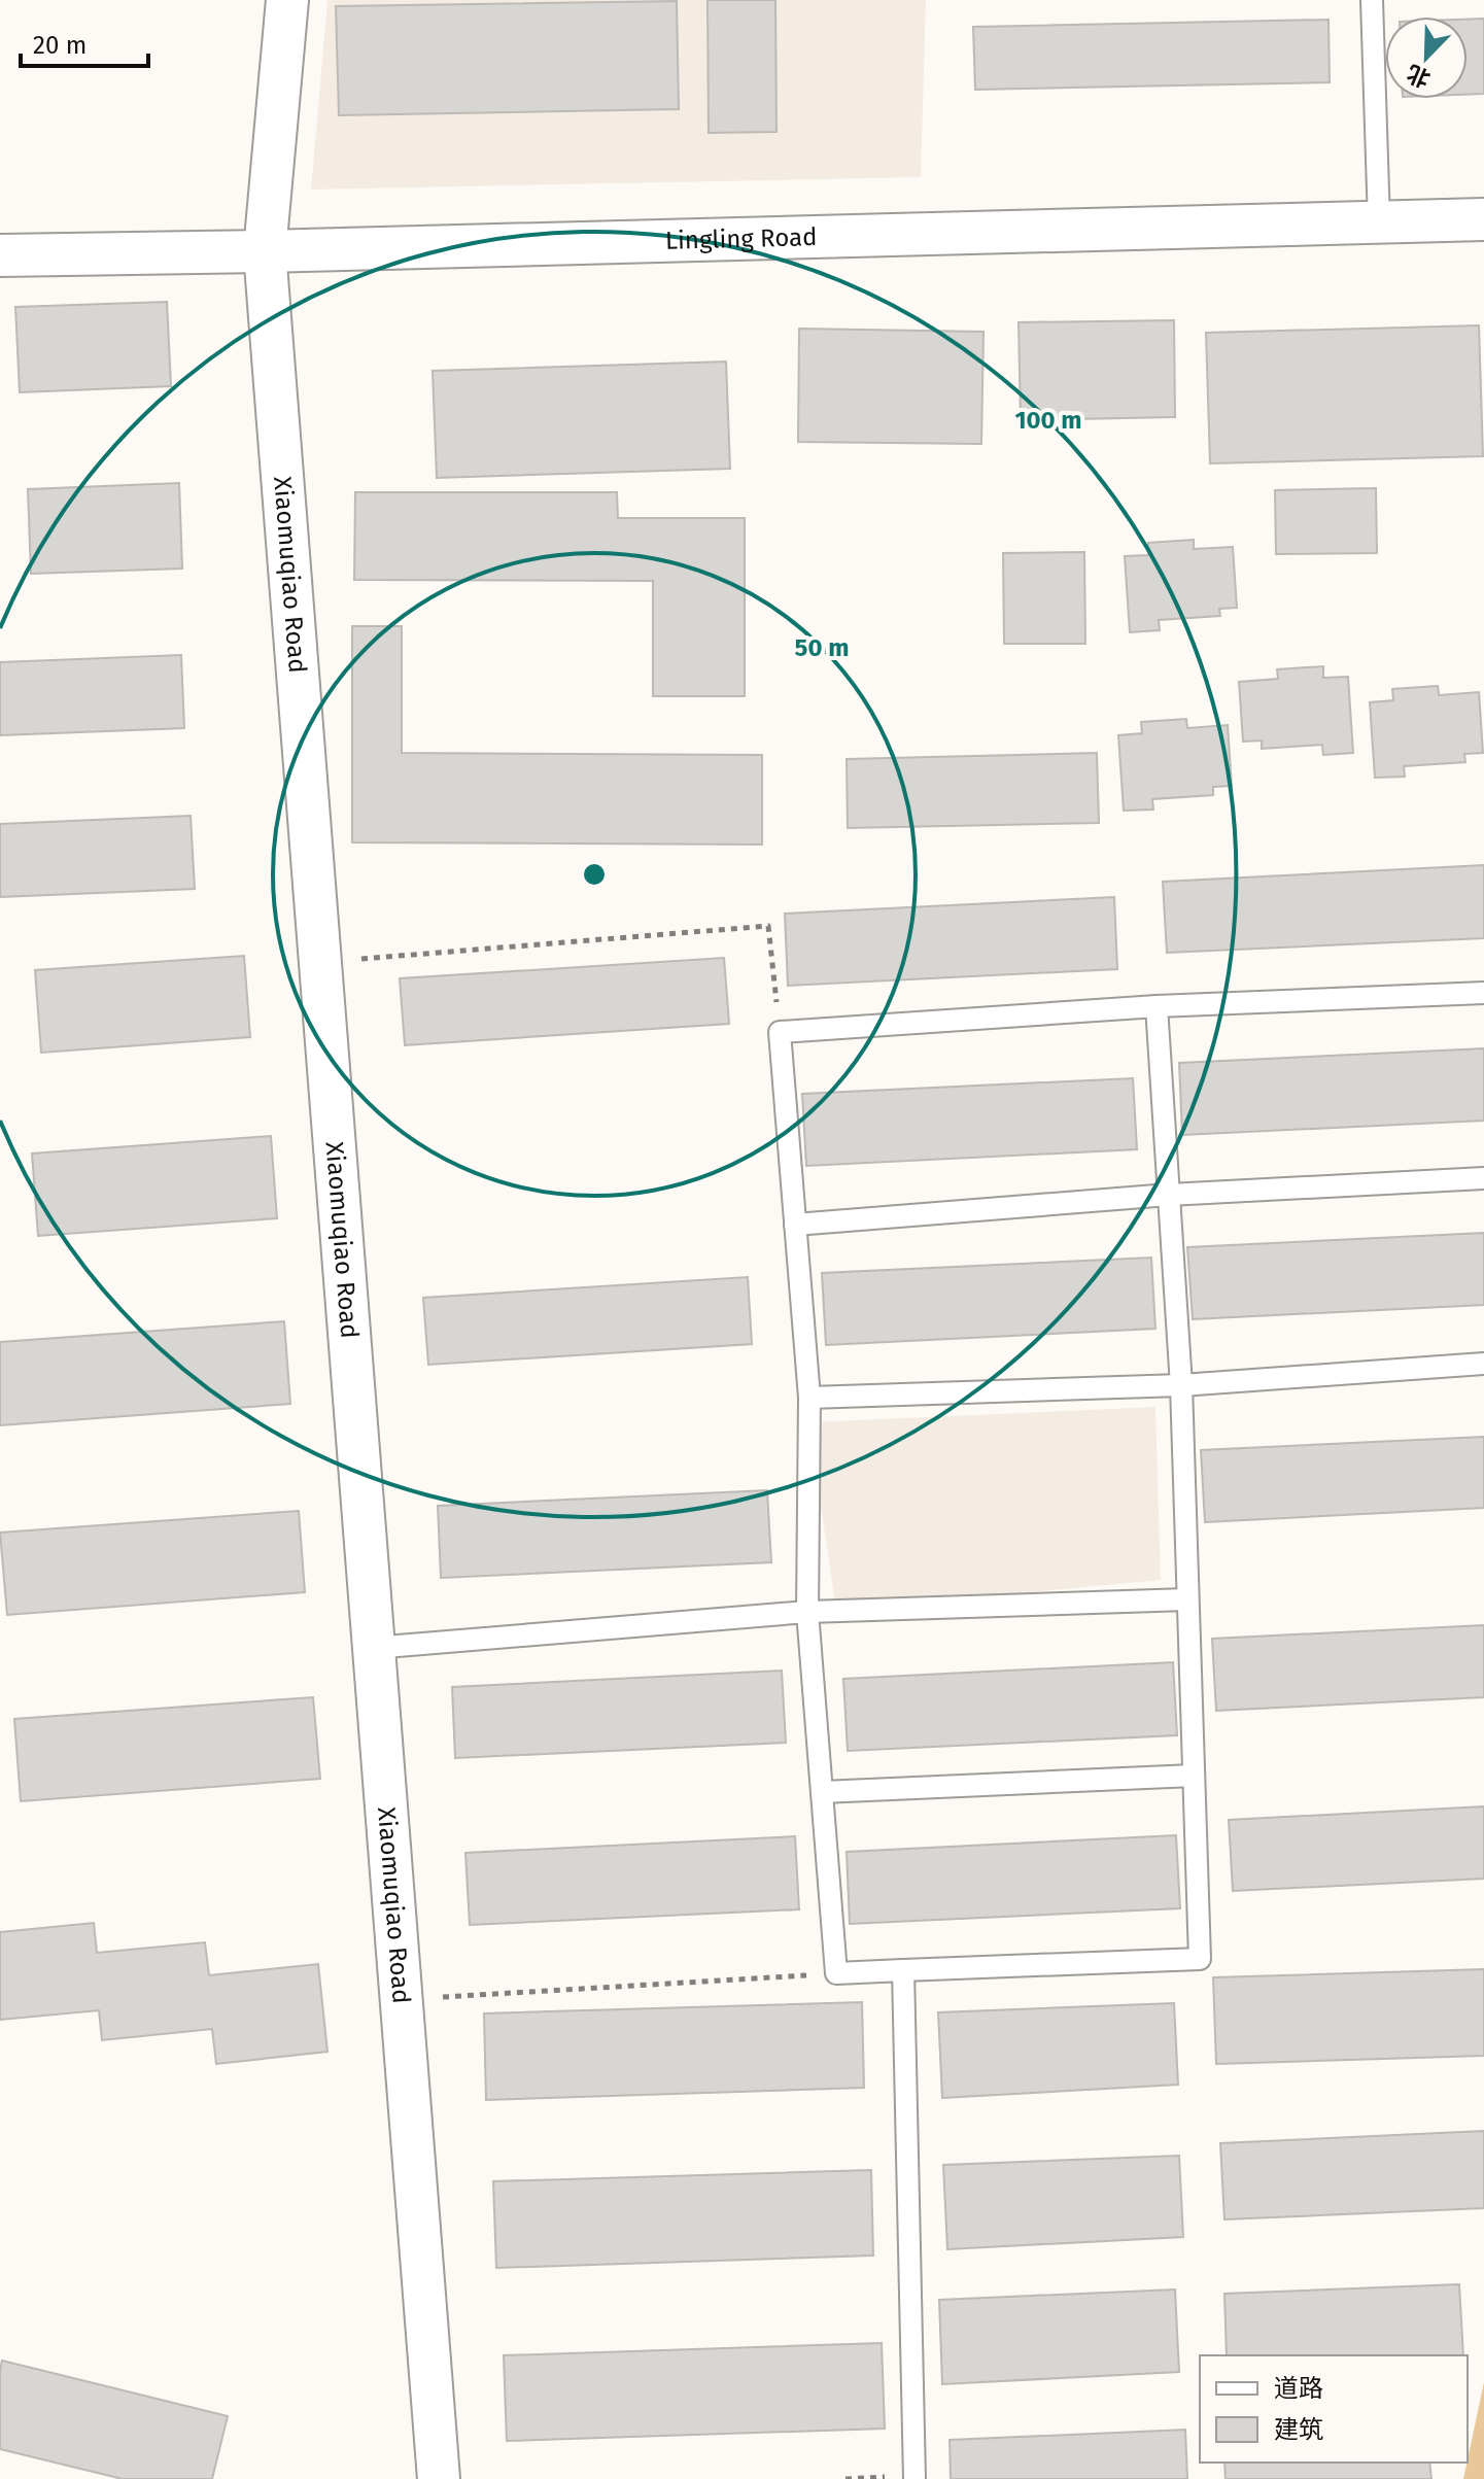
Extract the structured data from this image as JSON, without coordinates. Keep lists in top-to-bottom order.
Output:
{
  "streets": {
    "street": ["Lingling Road", "Xiaomuqiao Road"]
  },
  "crossings": [
    ["Lingling Road", "Xiaomuqiao Road"]
  ],
  "legend": ["道路", "建筑"],
  "scale_bar": "20 m",
  "north": "bottom left",
  "rings": ["100 m", "50 m"]
}
